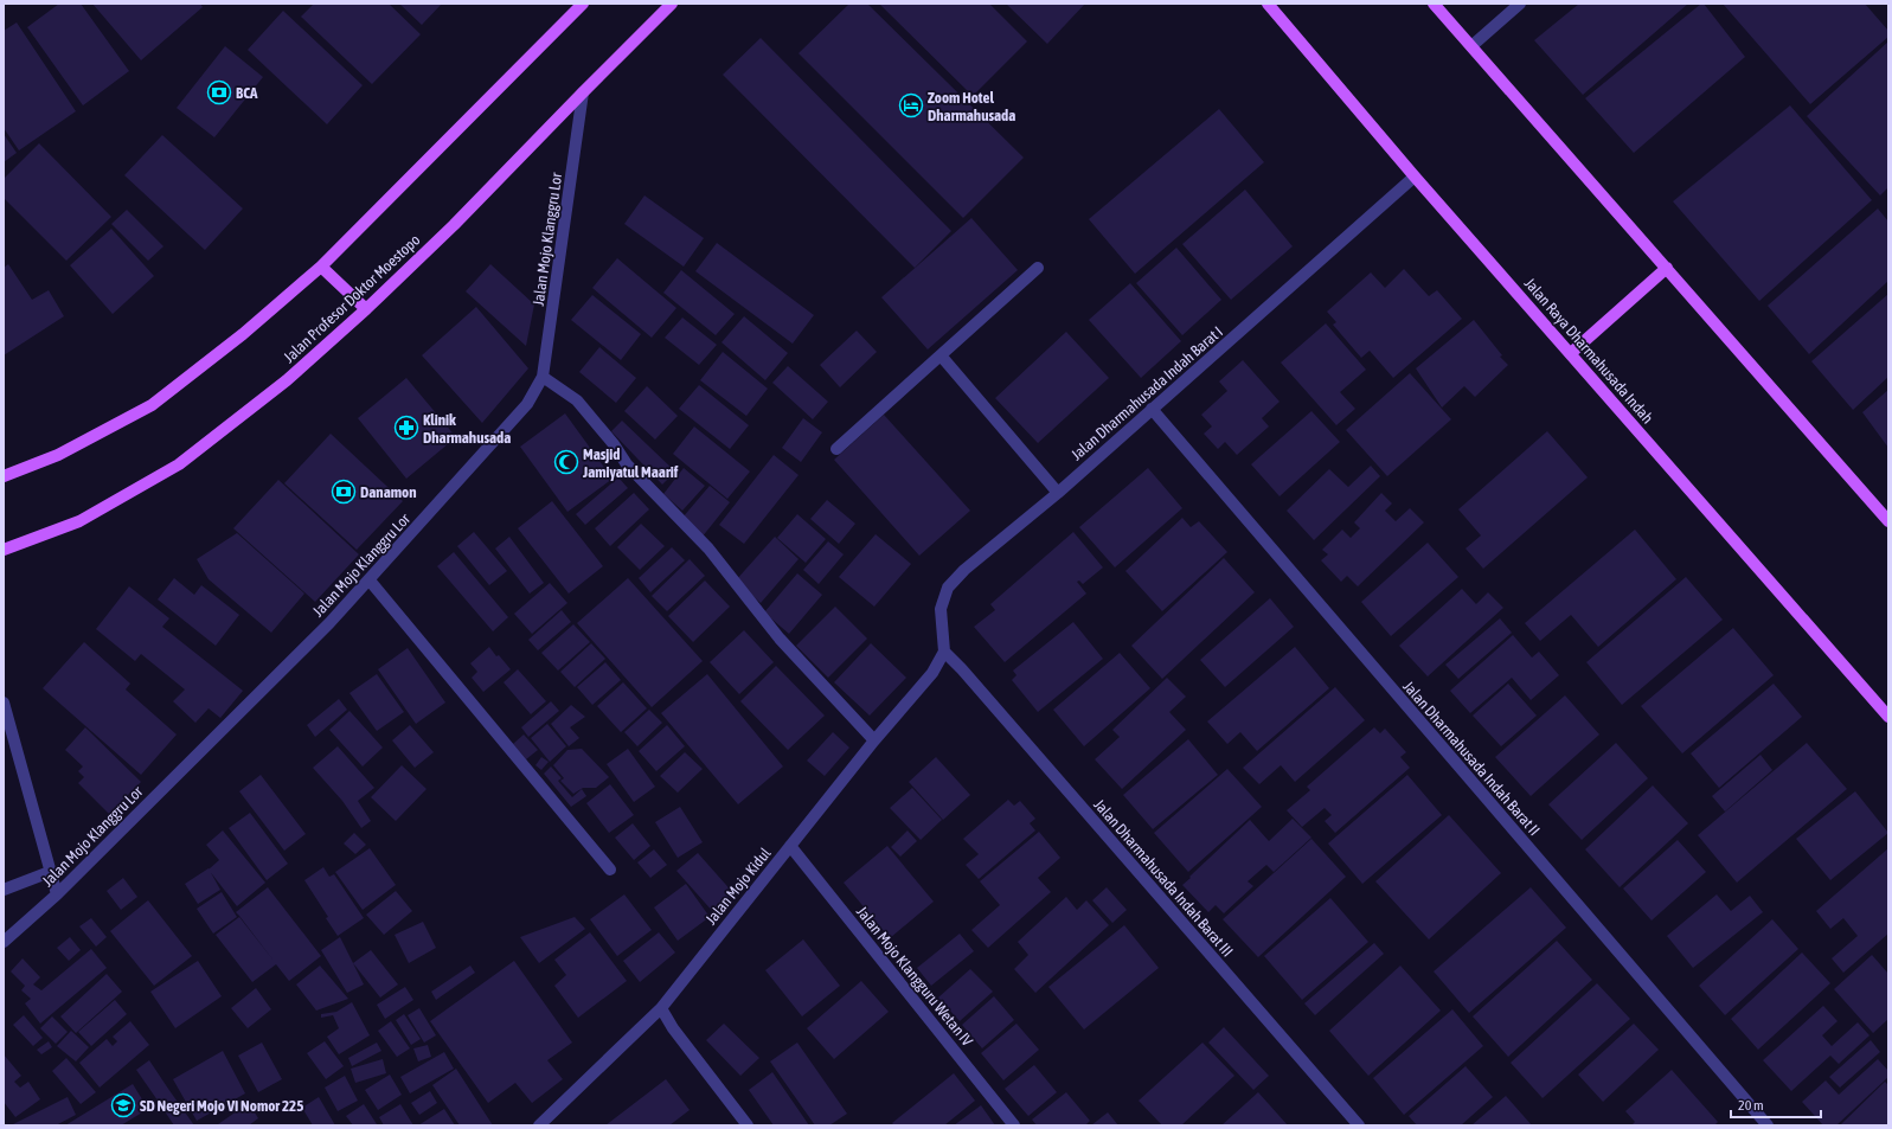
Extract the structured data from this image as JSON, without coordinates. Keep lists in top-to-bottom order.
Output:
{
  "streets": {
    "main road": ["Jalan Profesor Doktor Moestopo", "Jalan Raya Dharmahusada Indah"],
    "street": [
      "Jalan Mojo Klanggru Lor",
      "Jalan Dharmahusada Indah Barat I",
      "Jalan Dharmahusada Indah Barat II",
      "Jalan Dharmahusada Indah Barat III",
      "Jalan Mojo Kidul",
      "Jalan Mojo Klangguru Wetan IV"
    ]
  },
  "crossings": [
    ["Jalan Mojo Klanggru Lor", "Jalan Profesor Doktor Moestopo"],
    ["Jalan Raya Dharmahusada Indah", "Jalan Dharmahusada Indah Barat I"],
    ["Jalan Dharmahusada Indah Barat I", "Jalan Dharmahusada Indah Barat II"],
    ["Jalan Dharmahusada Indah Barat I", "Jalan Dharmahusada Indah Barat III"],
    ["Jalan Dharmahusada Indah Barat I", "Jalan Mojo Kidul"],
    ["Jalan Dharmahusada Indah Barat III", "Jalan Mojo Kidul"],
    ["Jalan Mojo Kidul", "Jalan Mojo Klangguru Wetan IV"]
  ],
  "places": {
    "bank": ["BCA", "Danamon"],
    "hotel": ["Zoom Hotel Dharmahusada"],
    "pharmacy": ["Klinik Dharmahusada"],
    "mosque": ["Masjid Jamiyatul Maarif"],
    "school or university": ["SD Negeri Mojo VI Nomor 225"]
  },
  "scale_bar": "20 m"
}
